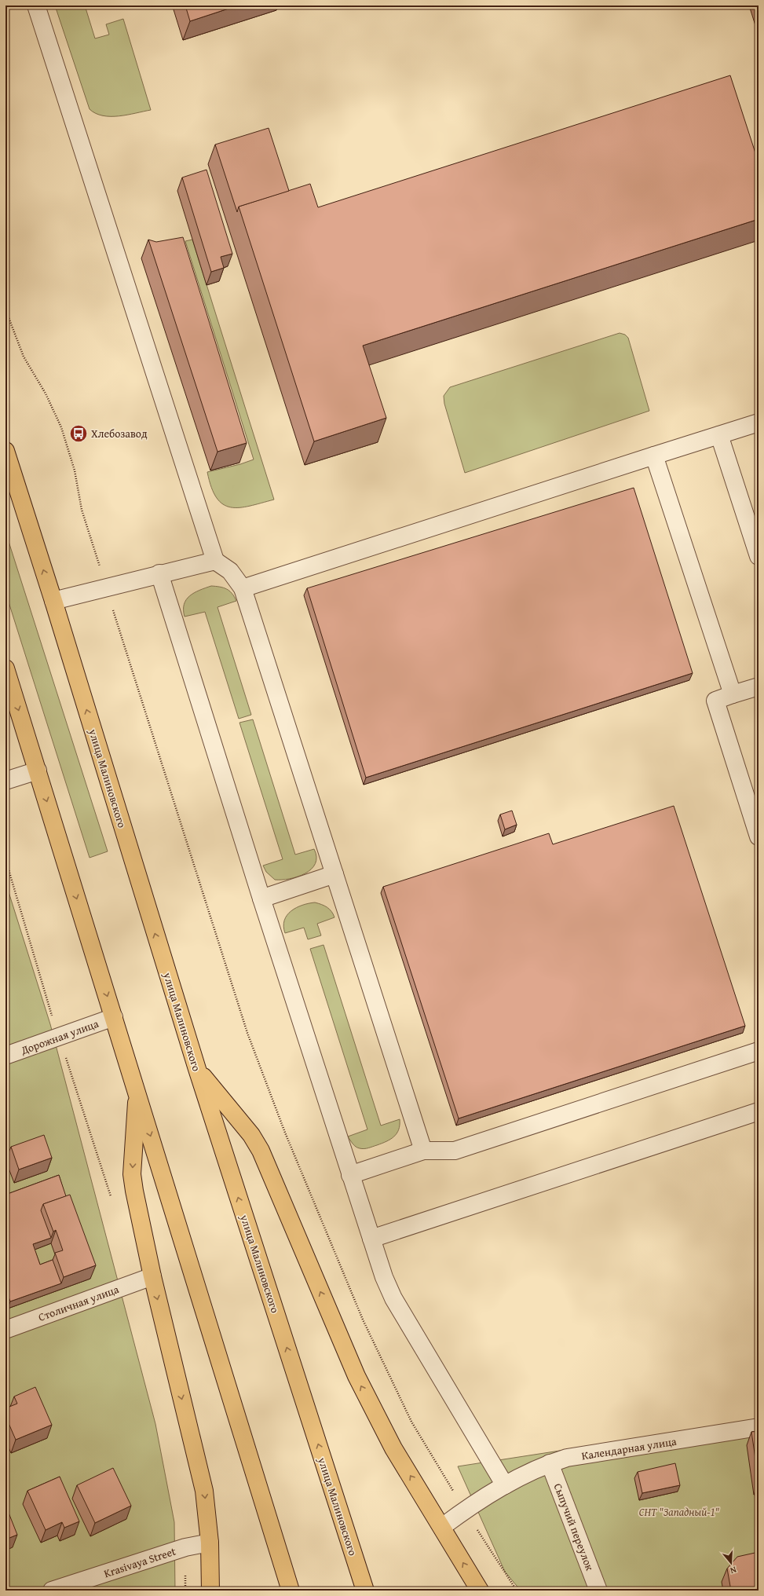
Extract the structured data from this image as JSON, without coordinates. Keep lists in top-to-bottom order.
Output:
{
  "streets": {
    "highway": ["улица Малиновского"],
    "street": [
      "Дорожная улица",
      "Столичная улица",
      "Календарная улица",
      "Сыпучий переулок",
      "Krasivaya Street"
    ]
  },
  "crossings": [
    ["Календарная улица", "Сыпучий переулок"]
  ],
  "parks": ["СНТ \"Западный-1\""],
  "places": {
    "bus stop": ["Хлебозавод"]
  },
  "north": "bottom"
}
